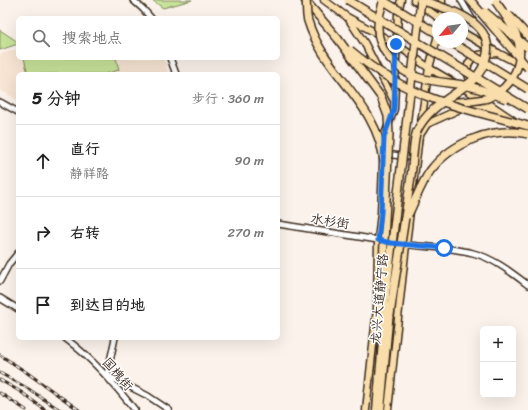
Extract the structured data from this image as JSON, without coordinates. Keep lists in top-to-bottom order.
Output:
{
  "streets": {
    "highway": ["龙兴大道静宁路"],
    "street": ["水杉街", "国槐街"]
  },
  "north": "bottom left",
  "page": {
    "search": "搜索地点",
    "heading": ["5 分钟", "步行 · 360 m"],
    "list": [
      ["直行", "静祥路", "90 m"],
      ["右转", "270 m"],
      "到达目的地"
    ],
    "map_buttons": ["+", "−"]
  }
}
